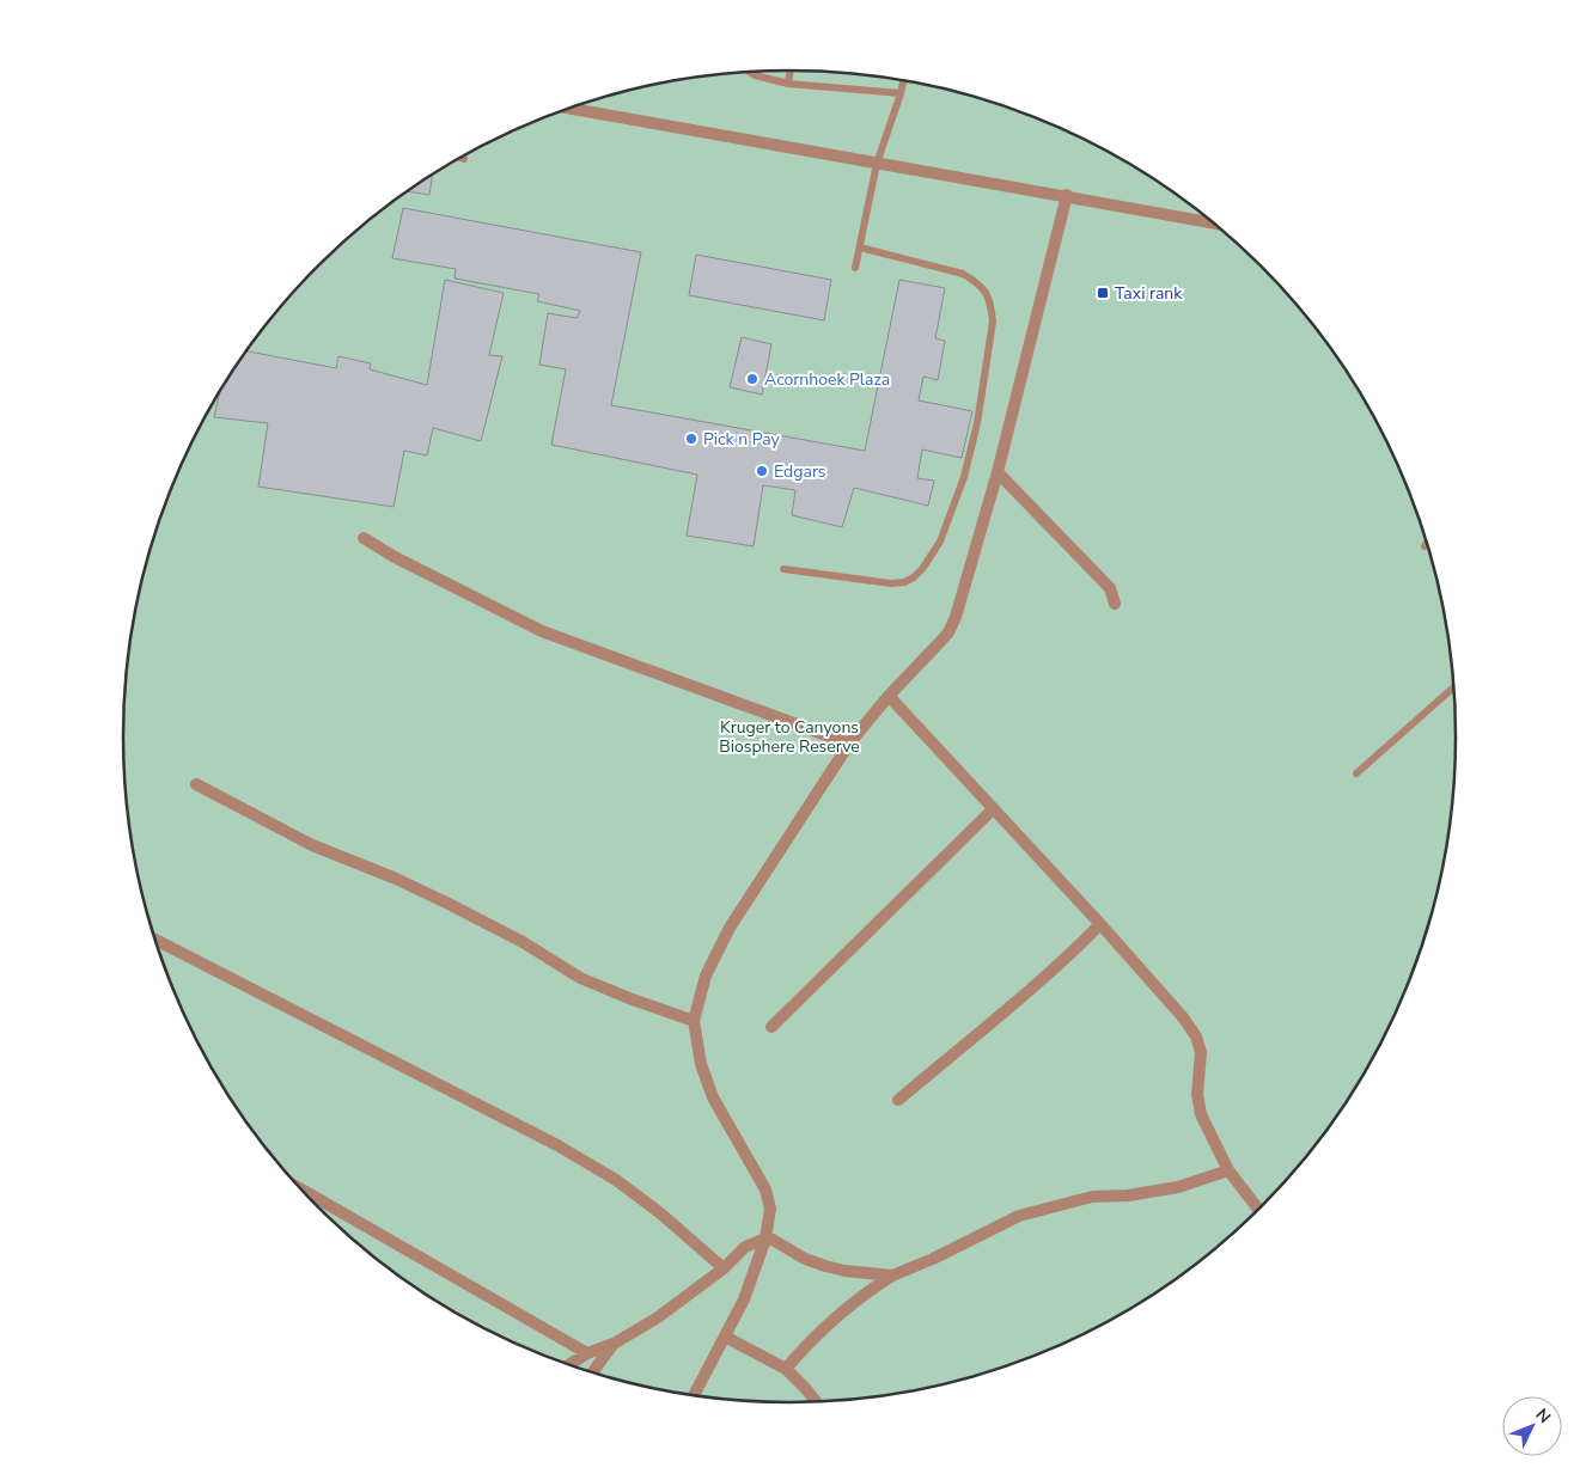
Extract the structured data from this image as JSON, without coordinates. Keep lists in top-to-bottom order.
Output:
{
  "parks": ["Kruger to Canyons Biosphere Reserve"],
  "places": {
    "transit": ["Taxi rank"],
    "other": ["Acornhoek Plaza", "Pick n Pay", "Edgars"]
  },
  "north": "top right"
}
